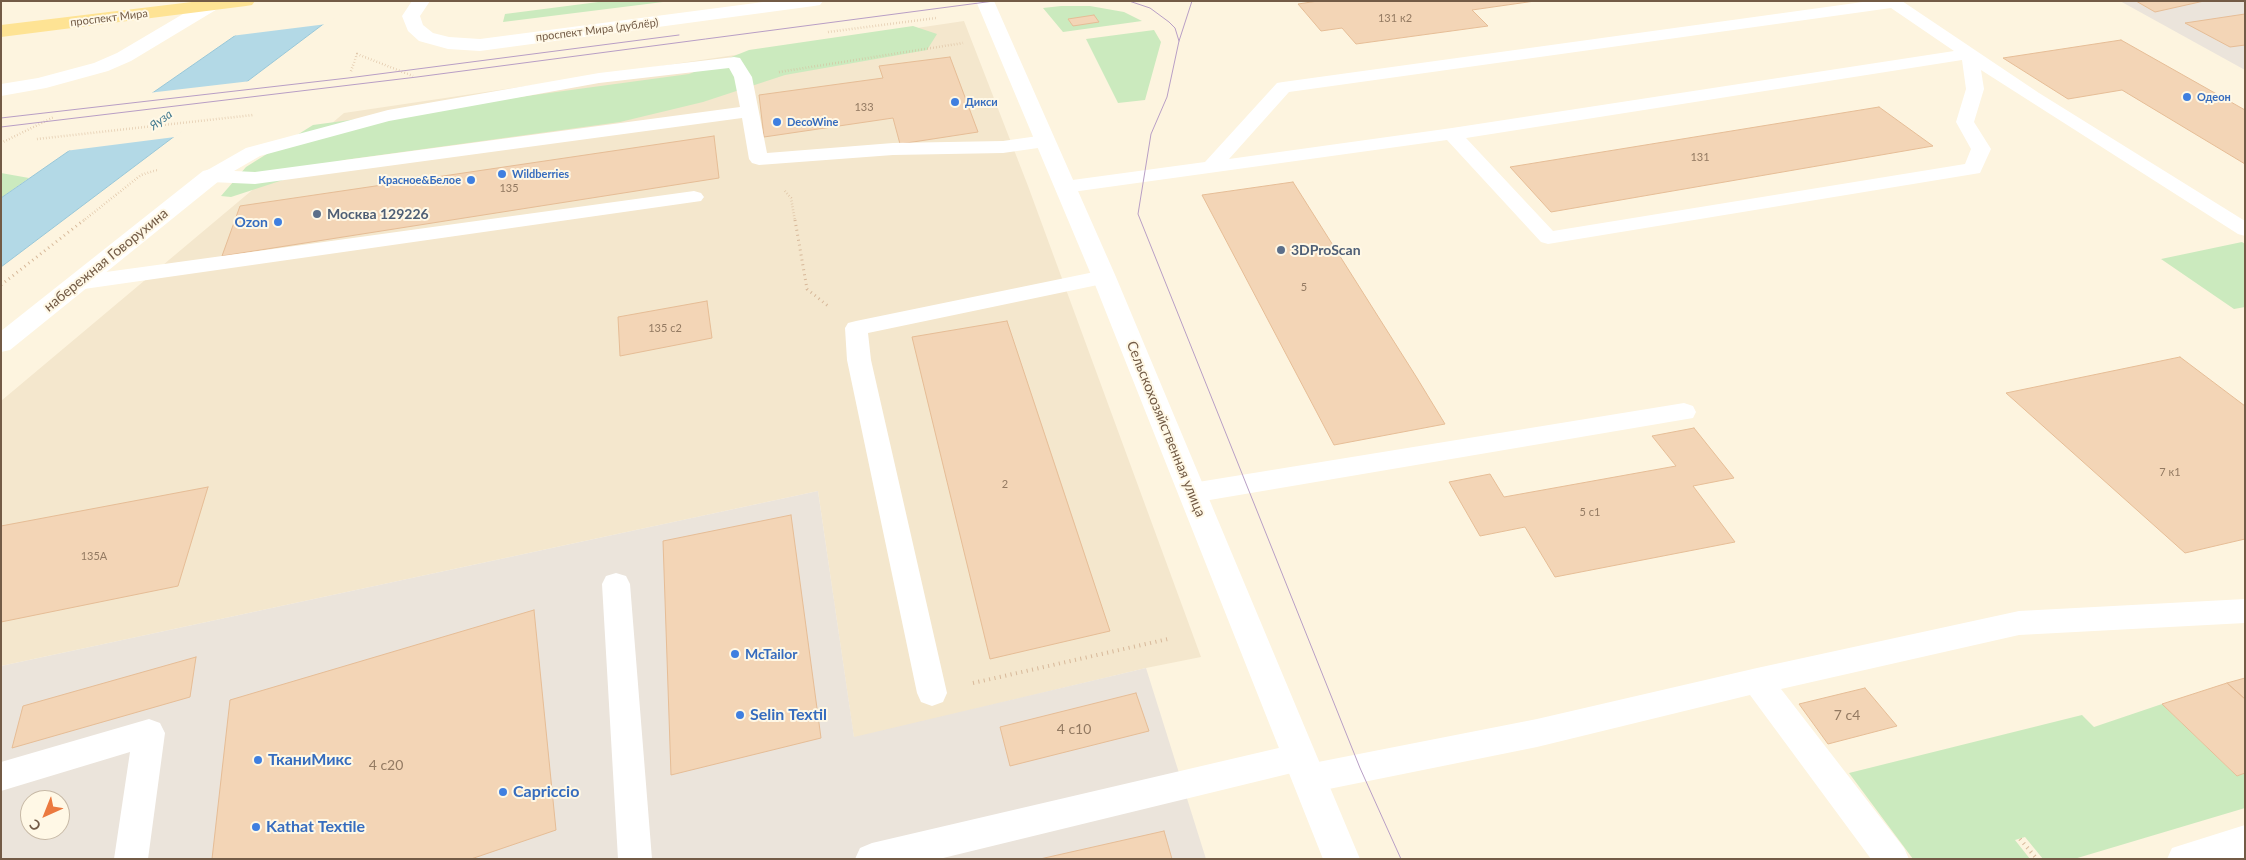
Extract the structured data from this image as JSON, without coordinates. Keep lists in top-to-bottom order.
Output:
{
  "streets": {
    "main road": [
      "проспект Мира",
      "проспект Мира (дублёр)",
      "набережная Говорухина",
      "Сельскохозяйственная улица"
    ]
  },
  "water": ["Яуза"],
  "places": [
    "Одеон",
    "Дикси",
    "DecoWine",
    "Wildberries",
    "Красное&Белое",
    "Москва 129226",
    "Ozon",
    "3DProScan",
    "McTailor",
    "Selin Textil",
    "ТканиМикс",
    "Capriccio",
    "Kathat Textile"
  ],
  "house_numbers": [
    "131 к2",
    "133",
    "131",
    "135",
    "5",
    "135 с2",
    "7 к1",
    "2",
    "5 с1",
    "135А",
    "7 с4",
    "4 c10",
    "4 с20"
  ],
  "north": "bottom left"
}
